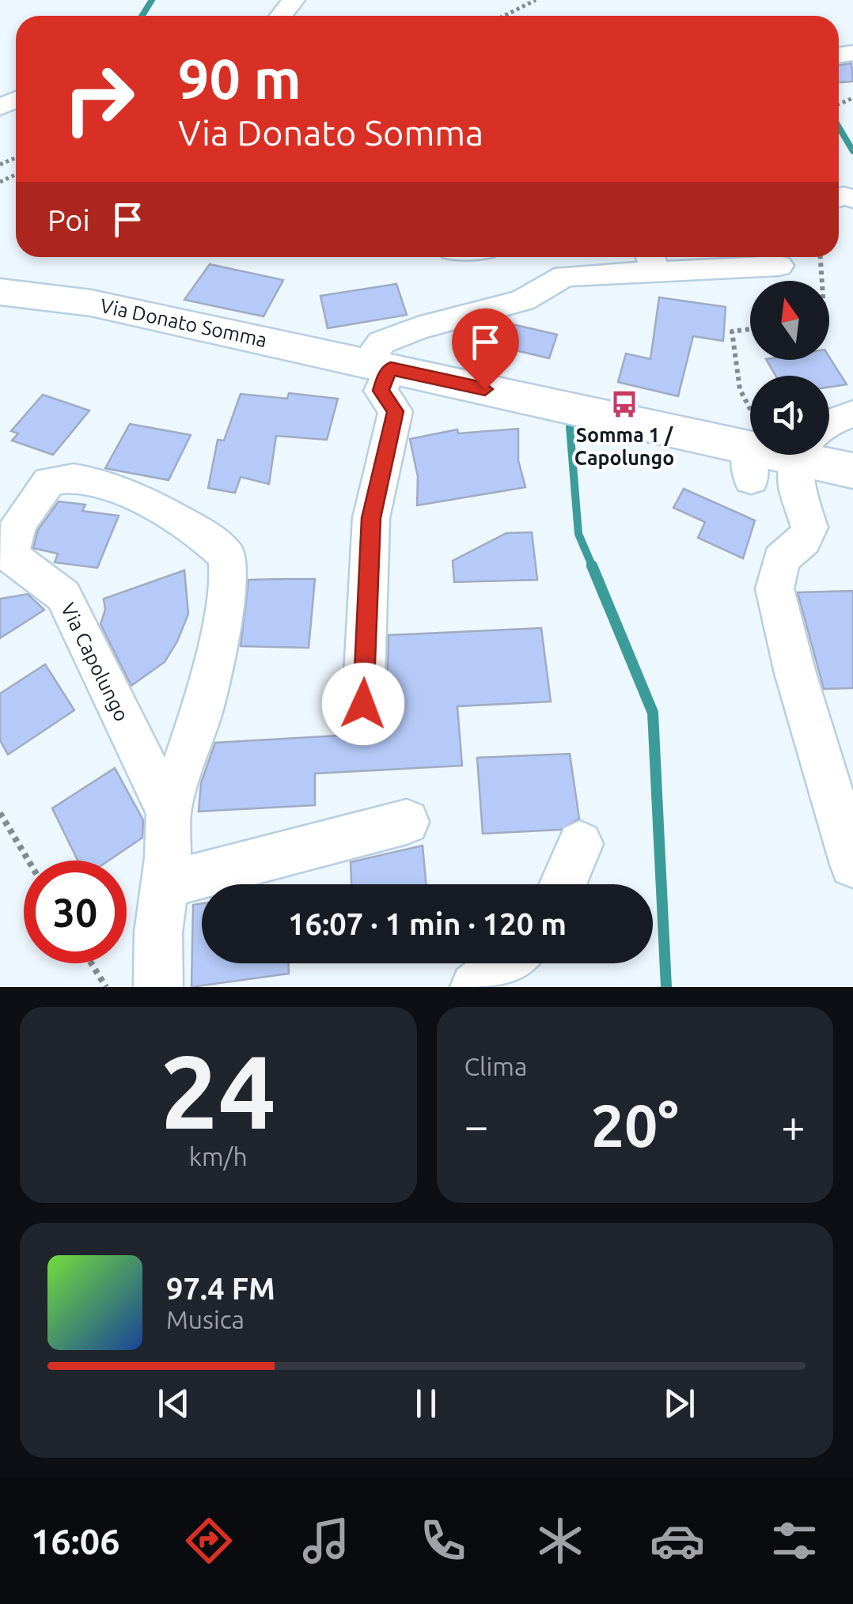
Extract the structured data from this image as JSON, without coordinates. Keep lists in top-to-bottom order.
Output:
{
  "streets": {
    "main road": ["Via Donato Somma"],
    "street": ["Via Capolungo"]
  },
  "places": {
    "bus stop": ["Somma 1 / Capolungo"]
  },
  "north": "top",
  "page": {
    "turn": ["90 m", "Via Donato Somma"],
    "then": "Poi",
    "limit": "30",
    "trip": "16:07 · 1 min · 120 m",
    "tile": [
      ["24", "km/h"],
      "Clima"
    ],
    "heat": ["−", "20°", "+"],
    "song": ["97.4 FM", "Musica"],
    "tabs": "16:06"
  }
}
